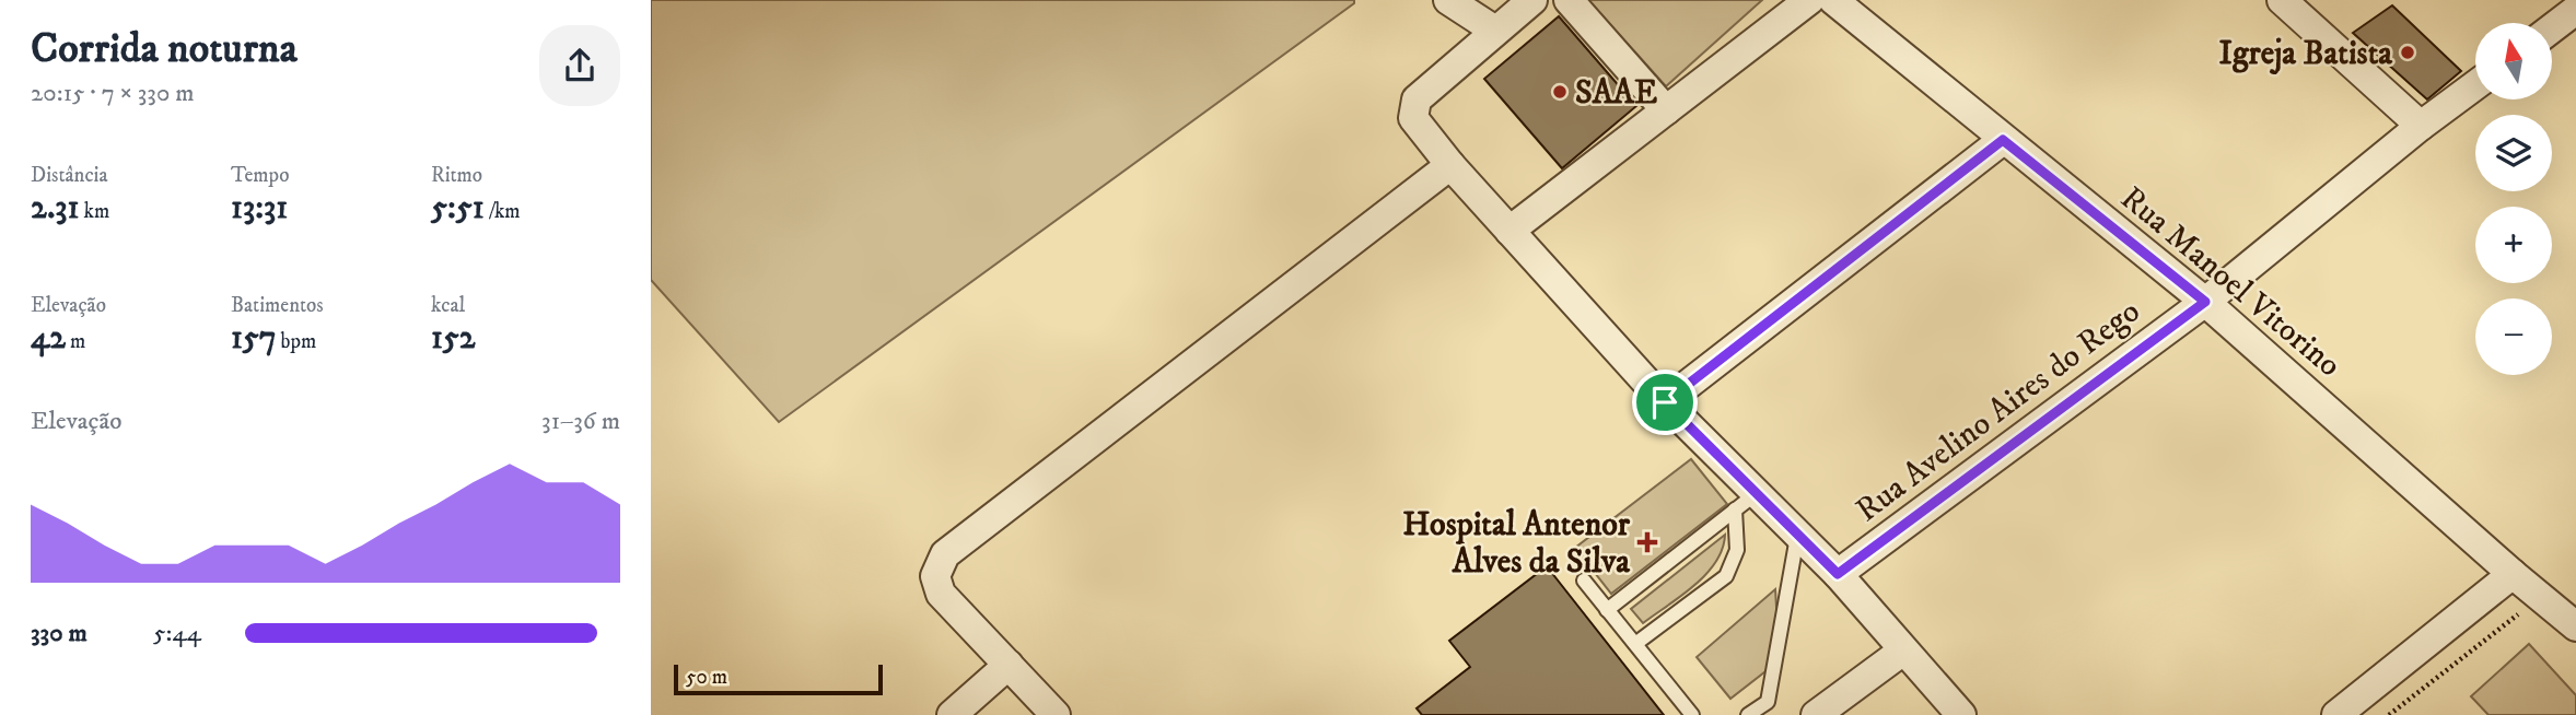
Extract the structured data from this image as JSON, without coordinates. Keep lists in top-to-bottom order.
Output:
{
  "streets": {
    "street": ["Rua Manoel Vitorino", "Rua Avelino Aires do Rego"]
  },
  "crossings": [
    ["Rua Manoel Vitorino", "Rua Avelino Aires do Rego"]
  ],
  "places": {
    "other": ["Igreja Batista", "SAAE"],
    "health": ["Hospital Antenor Alves da Silva"]
  },
  "scale_bar": "50 m",
  "north": "top",
  "page": {
    "heading": ["Corrida noturna", "20:15 · 7 × 330 m"],
    "map_buttons": ["+", "−"],
    "stats": [
      ["Distância", "2.31 km"],
      ["Tempo", "13:31"],
      ["Ritmo", "5:51 /km"],
      ["Elevação", "42 m"],
      ["Batimentos", "157 bpm"],
      ["kcal", "152"]
    ],
    "chart": ["Elevação", "31–36 m"],
    "list": [
      {
        "name": "330 m",
        "note": "5:44"
      }
    ],
    "scale": "50 m"
  }
}
